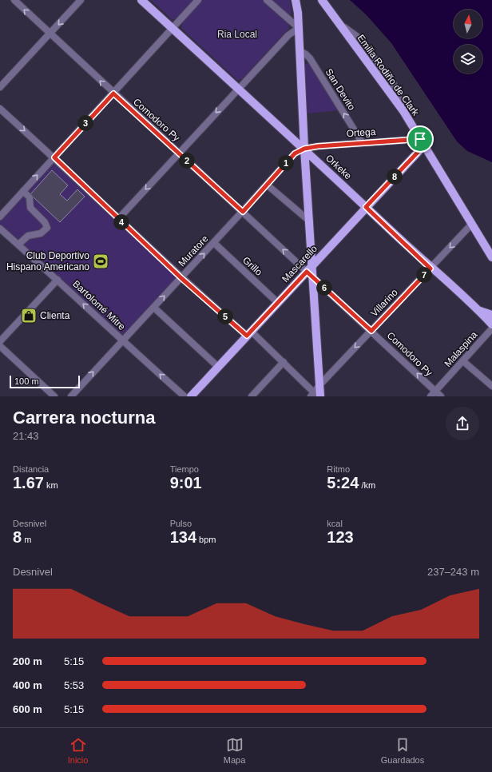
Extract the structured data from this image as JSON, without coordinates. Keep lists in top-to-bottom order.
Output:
{
  "streets": {
    "main road": ["Emilia Rodiño de Clark", "Orkeke", "Mascarello"],
    "street": [
      "San Devito",
      "Comodoro Py",
      "Ortega",
      "Muratore",
      "Grillo",
      "Villarino",
      "Bartolomé Mitre",
      "Malaspina"
    ]
  },
  "crossings": [
    ["Emilia Rodiño de Clark", "Ortega"],
    ["Emilia Rodiño de Clark", "Mascarello"],
    ["Emilia Rodiño de Clark", "Villarino"],
    ["San Devito", "Ortega"],
    ["Comodoro Py", "Muratore"],
    ["Comodoro Py", "Mascarello"],
    ["Comodoro Py", "Villarino"],
    ["Comodoro Py", "Malaspina"],
    ["Ortega", "Orkeke"],
    ["Ortega", "Muratore"],
    ["Ortega", "Mascarello"],
    ["Orkeke", "Muratore"],
    ["Orkeke", "Mascarello"],
    ["Orkeke", "Villarino"],
    ["Muratore", "Grillo"],
    ["Muratore", "Bartolomé Mitre"],
    ["Mascarello", "Grillo"]
  ],
  "one_way": [
    "San Devito",
    "Comodoro Py",
    "Muratore",
    "Villarino"
  ],
  "parks": ["Ria Local"],
  "places": {
    "sports": ["Club Deportivo Hispano Americano"],
    "shop": ["Clienta"]
  },
  "scale_bar": "100 m",
  "north": "top",
  "page": {
    "pins": [
      "3",
      "2",
      "1",
      "8",
      "4",
      "7",
      "6",
      "5"
    ],
    "scale": "100 m",
    "heading": ["Carrera nocturna", "21:43"],
    "stats": [
      ["Distancia", "1.67 km"],
      ["Tiempo", "9:01"],
      ["Ritmo", "5:24 /km"],
      ["Desnivel", "8 m"],
      ["Pulso", "134 bpm"],
      ["kcal", "123"]
    ],
    "chart": ["Desnivel", "237–243 m"],
    "list": [
      {
        "name": "200 m",
        "note": "5:15"
      },
      {
        "name": "400 m",
        "note": "5:53"
      },
      {
        "name": "600 m",
        "note": "5:15"
      }
    ],
    "tabs": ["Inicio", "Mapa", "Guardados"]
  }
}
